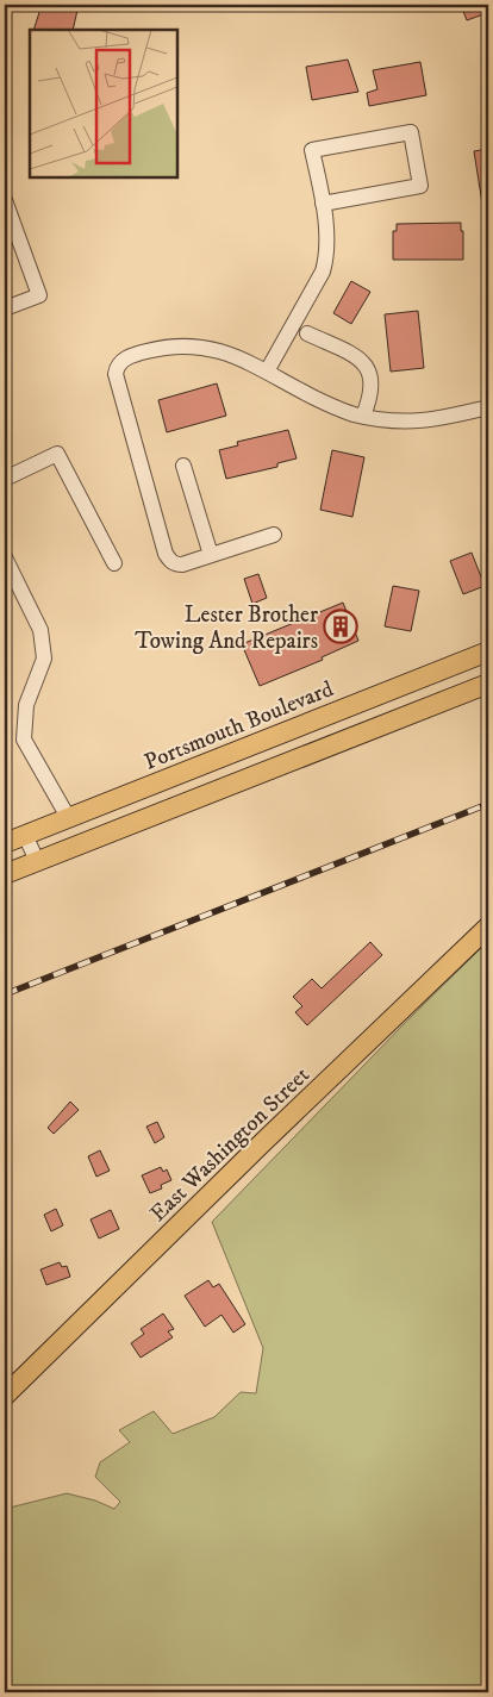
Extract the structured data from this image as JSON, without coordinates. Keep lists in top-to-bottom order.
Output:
{
  "streets": {
    "main road": ["Portsmouth Boulevard", "East Washington Street"]
  },
  "places": {
    "building": ["Lester Brother Towing And Repairs"]
  }
}
